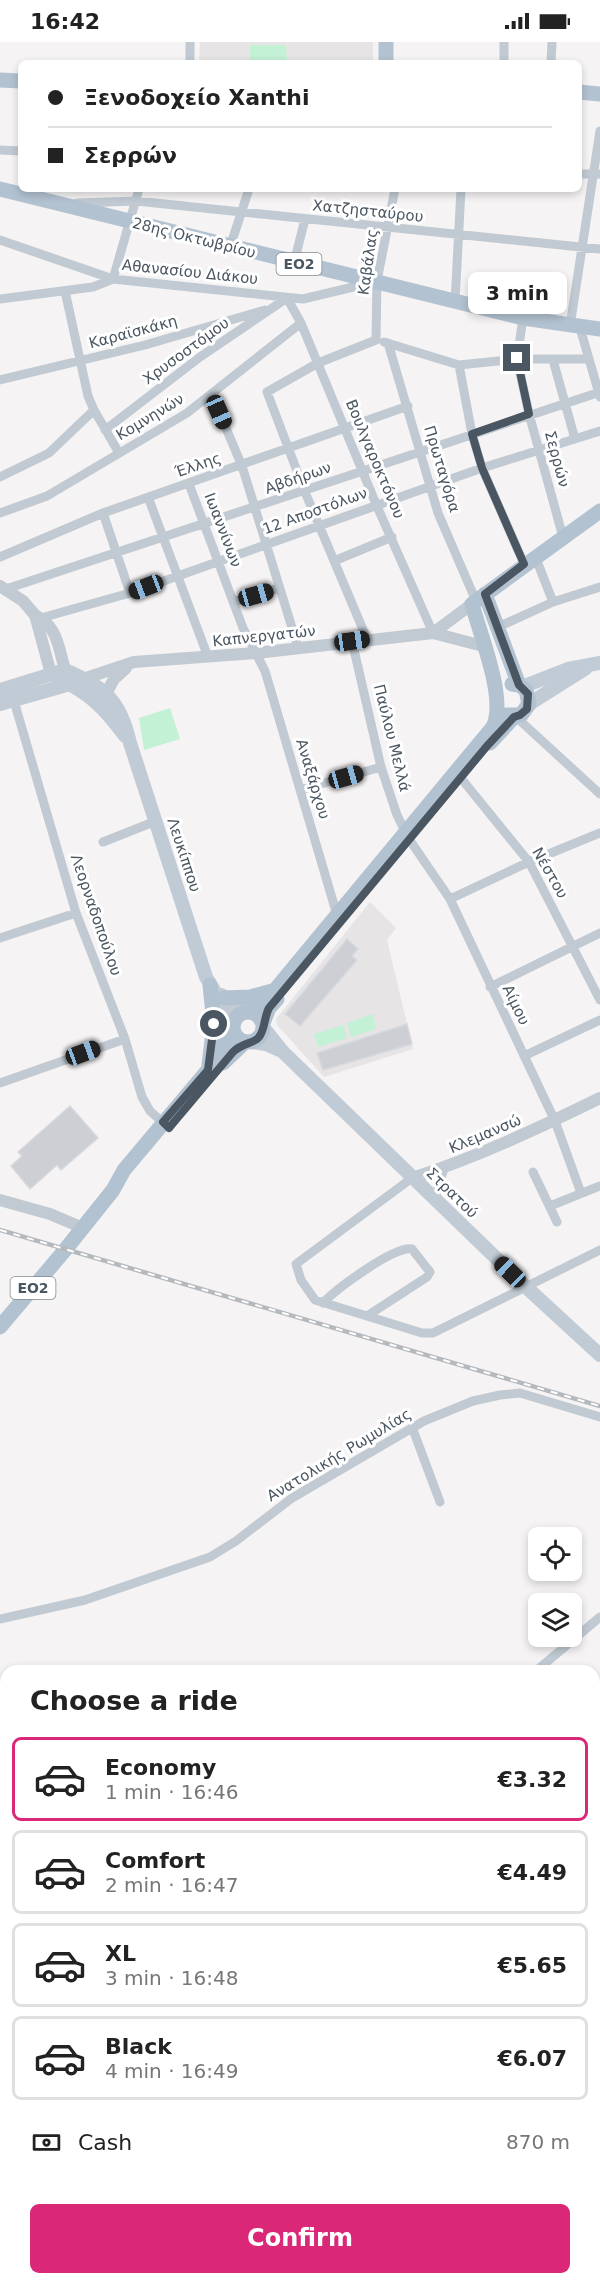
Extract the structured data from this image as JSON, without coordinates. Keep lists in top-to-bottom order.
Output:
{
  "streets": {
    "main road": [
      "28ης Οκτωβρίου",
      "ΕΟ2",
      "Λευκίππου",
      "Στρατού"
    ],
    "street": [
      "Χατζησταύρου",
      "Καβάλας",
      "Αθανασίου Διάκου",
      "Καραϊσκάκη",
      "Χρυσοστόμου",
      "Κομνηνών",
      "Βουλγαροκτόνου",
      "Σερρών",
      "Έλλης",
      "Πρωταγόρα",
      "Αβδήρων",
      "12 Αποστόλων",
      "Ιωαννίνων",
      "Καπνεργατών",
      "Παύλου Μελλά",
      "Αναξάρχου",
      "Νέστου",
      "Λεορναδοπούλου",
      "Αίμου",
      "Κλεμανσώ",
      "Ανατολικής Ρωμυλίας"
    ]
  },
  "crossings": [
    ["Χατζησταύρου", "28ης Οκτωβρίου"],
    ["Χατζησταύρου", "Καβάλας"],
    ["28ης Οκτωβρίου", "Καβάλας"],
    ["28ης Οκτωβρίου", "Αθανασίου Διάκου"],
    ["28ης Οκτωβρίου", "Σερρών"],
    ["Καβάλας", "Αθανασίου Διάκου"],
    ["ΕΟ2", "Παύλου Μελλά"],
    ["ΕΟ2", "Αναξάρχου"],
    ["ΕΟ2", "Λευκίππου"],
    ["ΕΟ2", "Νέστου"],
    ["ΕΟ2", "Λεορναδοπούλου"],
    ["ΕΟ2", "Αίμου"],
    ["ΕΟ2", "Στρατού"],
    ["Αθανασίου Διάκου", "Χρυσοστόμου"],
    ["Αθανασίου Διάκου", "Βουλγαροκτόνου"],
    ["Καραϊσκάκη", "Χρυσοστόμου"],
    ["Χρυσοστόμου", "Βουλγαροκτόνου"],
    ["Κομνηνών", "Βουλγαροκτόνου"],
    ["Βουλγαροκτόνου", "Έλλης"],
    ["Βουλγαροκτόνου", "Αβδήρων"],
    ["Βουλγαροκτόνου", "12 Αποστόλων"],
    ["Βουλγαροκτόνου", "Καπνεργατών"],
    ["Σερρών", "Αβδήρων"],
    ["Σερρών", "12 Αποστόλων"],
    ["Έλλης", "Πρωταγόρα"],
    ["Έλλης", "Ιωαννίνων"],
    ["Πρωταγόρα", "Αβδήρων"],
    ["Πρωταγόρα", "12 Αποστόλων"],
    ["Αβδήρων", "Ιωαννίνων"],
    ["12 Αποστόλων", "Ιωαννίνων"],
    ["Ιωαννίνων", "Καπνεργατών"],
    ["Ιωαννίνων", "Αναξάρχου"],
    ["Καπνεργατών", "Παύλου Μελλά"],
    ["Καπνεργατών", "Αναξάρχου"],
    ["Καπνεργατών", "Λευκίππου"],
    ["Παύλου Μελλά", "Αίμου"],
    ["Λευκίππου", "Στρατού"],
    ["Αίμου", "Κλεμανσώ"],
    ["Κλεμανσώ", "Στρατού"]
  ],
  "page": {
    "status": "16:42",
    "banner": ["Ξενοδοχείο Xanthi", "Σερρών"],
    "bubble": "3 min",
    "heading": "Choose a ride",
    "list": [
      {
        "name": "Economy",
        "note": "1 min · 16:46",
        "value": "€3.32"
      },
      {
        "name": "Comfort",
        "note": "2 min · 16:47",
        "value": "€4.49"
      },
      {
        "name": "XL",
        "note": "3 min · 16:48",
        "value": "€5.65"
      },
      {
        "name": "Black",
        "note": "4 min · 16:49",
        "value": "€6.07"
      }
    ],
    "pay": ["Cash", "870 m"],
    "buttons": "Confirm"
  }
}
